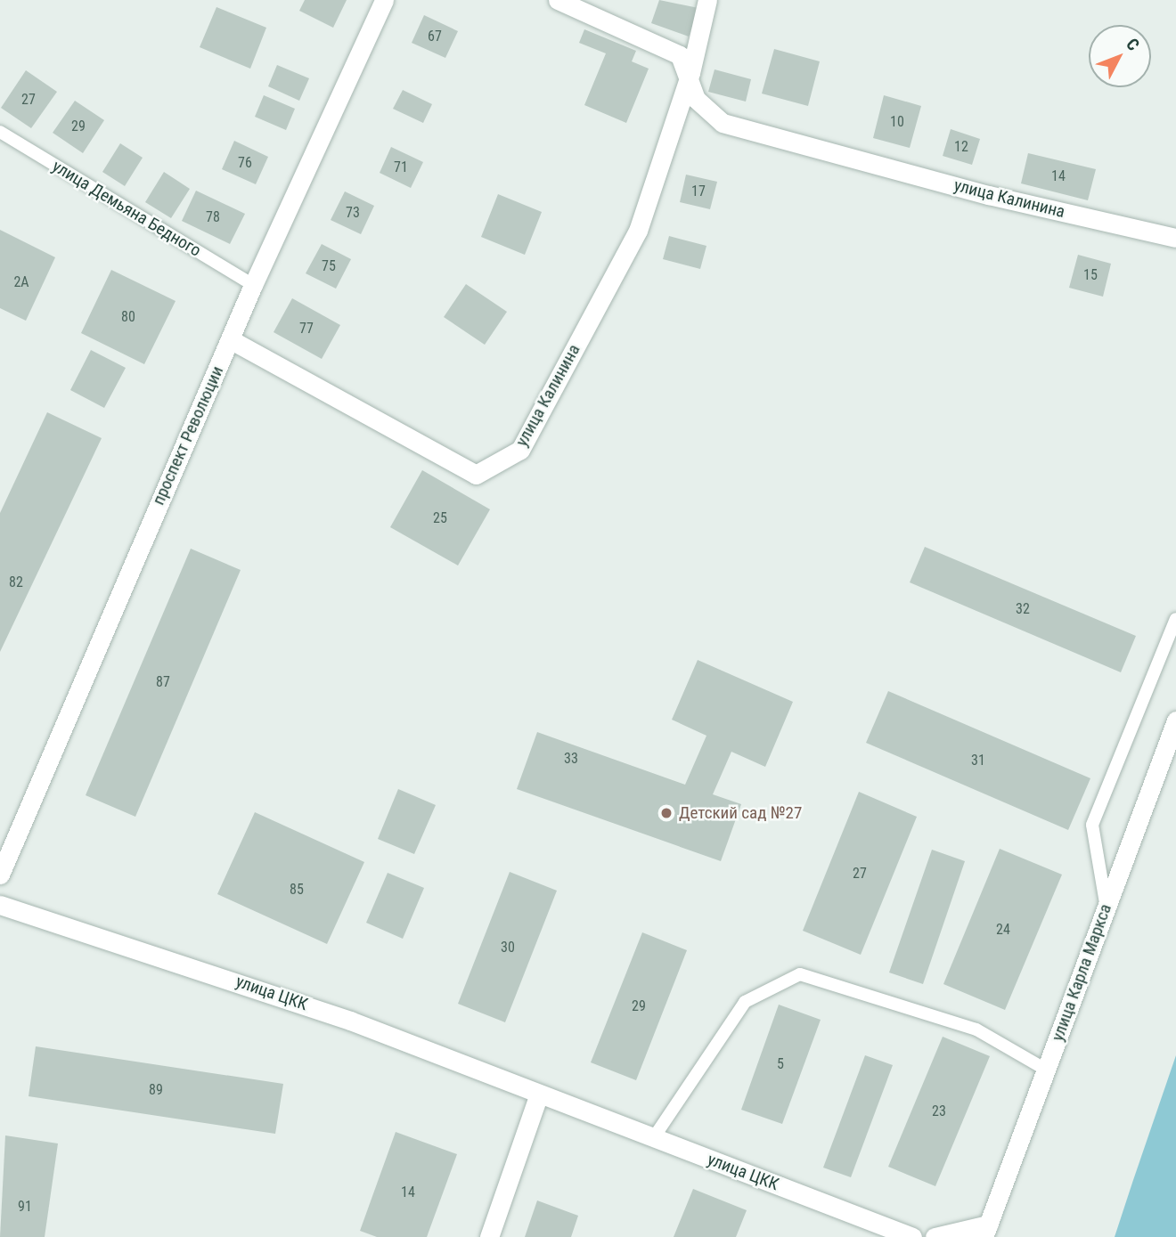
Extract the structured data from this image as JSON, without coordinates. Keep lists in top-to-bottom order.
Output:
{
  "streets": {
    "street": [
      "улица Калинина",
      "проспект Революции",
      "улица Карла Маркса",
      "улица ЦКК"
    ],
    "lane": ["улица Демьяна Бедного"]
  },
  "crossings": [
    ["улица Калинина", "проспект Революции"],
    ["улица Демьяна Бедного", "проспект Революции"]
  ],
  "places": ["Детский сад №27"],
  "house_numbers": [
    "67",
    "27",
    "10",
    "29",
    "12",
    "76",
    "71",
    "14",
    "17",
    "73",
    "78",
    "75",
    "15",
    "2А",
    "80",
    "77",
    "25",
    "82",
    "32",
    "87",
    "33",
    "31",
    "27",
    "85",
    "24",
    "30",
    "29",
    "5",
    "89",
    "23",
    "14",
    "91"
  ],
  "north": "top right"
}
